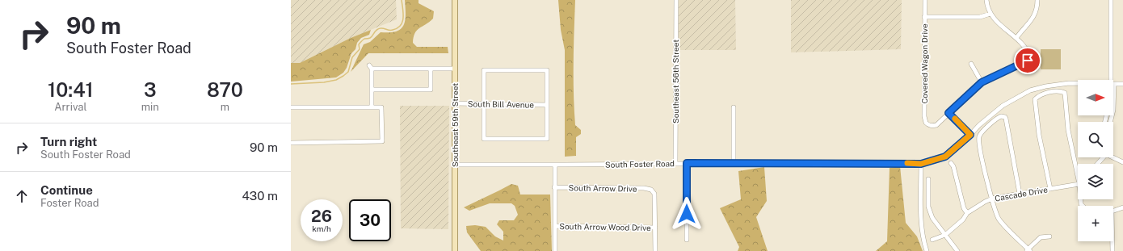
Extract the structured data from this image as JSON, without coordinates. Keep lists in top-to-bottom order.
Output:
{
  "streets": {
    "main road": ["Southeast 59th Street"],
    "street": [
      "Covered Wagon Drive",
      "Southeast 56th Street",
      "South Bill Avenue",
      "South Foster Road",
      "South Arrow Drive",
      "Cascade Drive",
      "South Arrow Wood Drive"
    ]
  },
  "crossings": [
    ["Southeast 56th Street", "South Foster Road"],
    ["South Bill Avenue", "Southeast 59th Street"],
    ["Southeast 59th Street", "South Foster Road"],
    ["South Arrow Drive", "South Arrow Wood Drive"]
  ],
  "north": "right",
  "page": {
    "turn": ["90 m", "South Foster Road"],
    "eta": [
      "10:41",
      "Arrival",
      "3",
      "min",
      "870",
      "m"
    ],
    "map_buttons": "+",
    "list": [
      {
        "name": "Turn right",
        "note": "South Foster Road",
        "value": "90 m"
      },
      {
        "name": "Continue",
        "note": "Foster Road",
        "value": "430 m"
      }
    ],
    "speed": "26 km/h",
    "limit": "30"
  }
}
